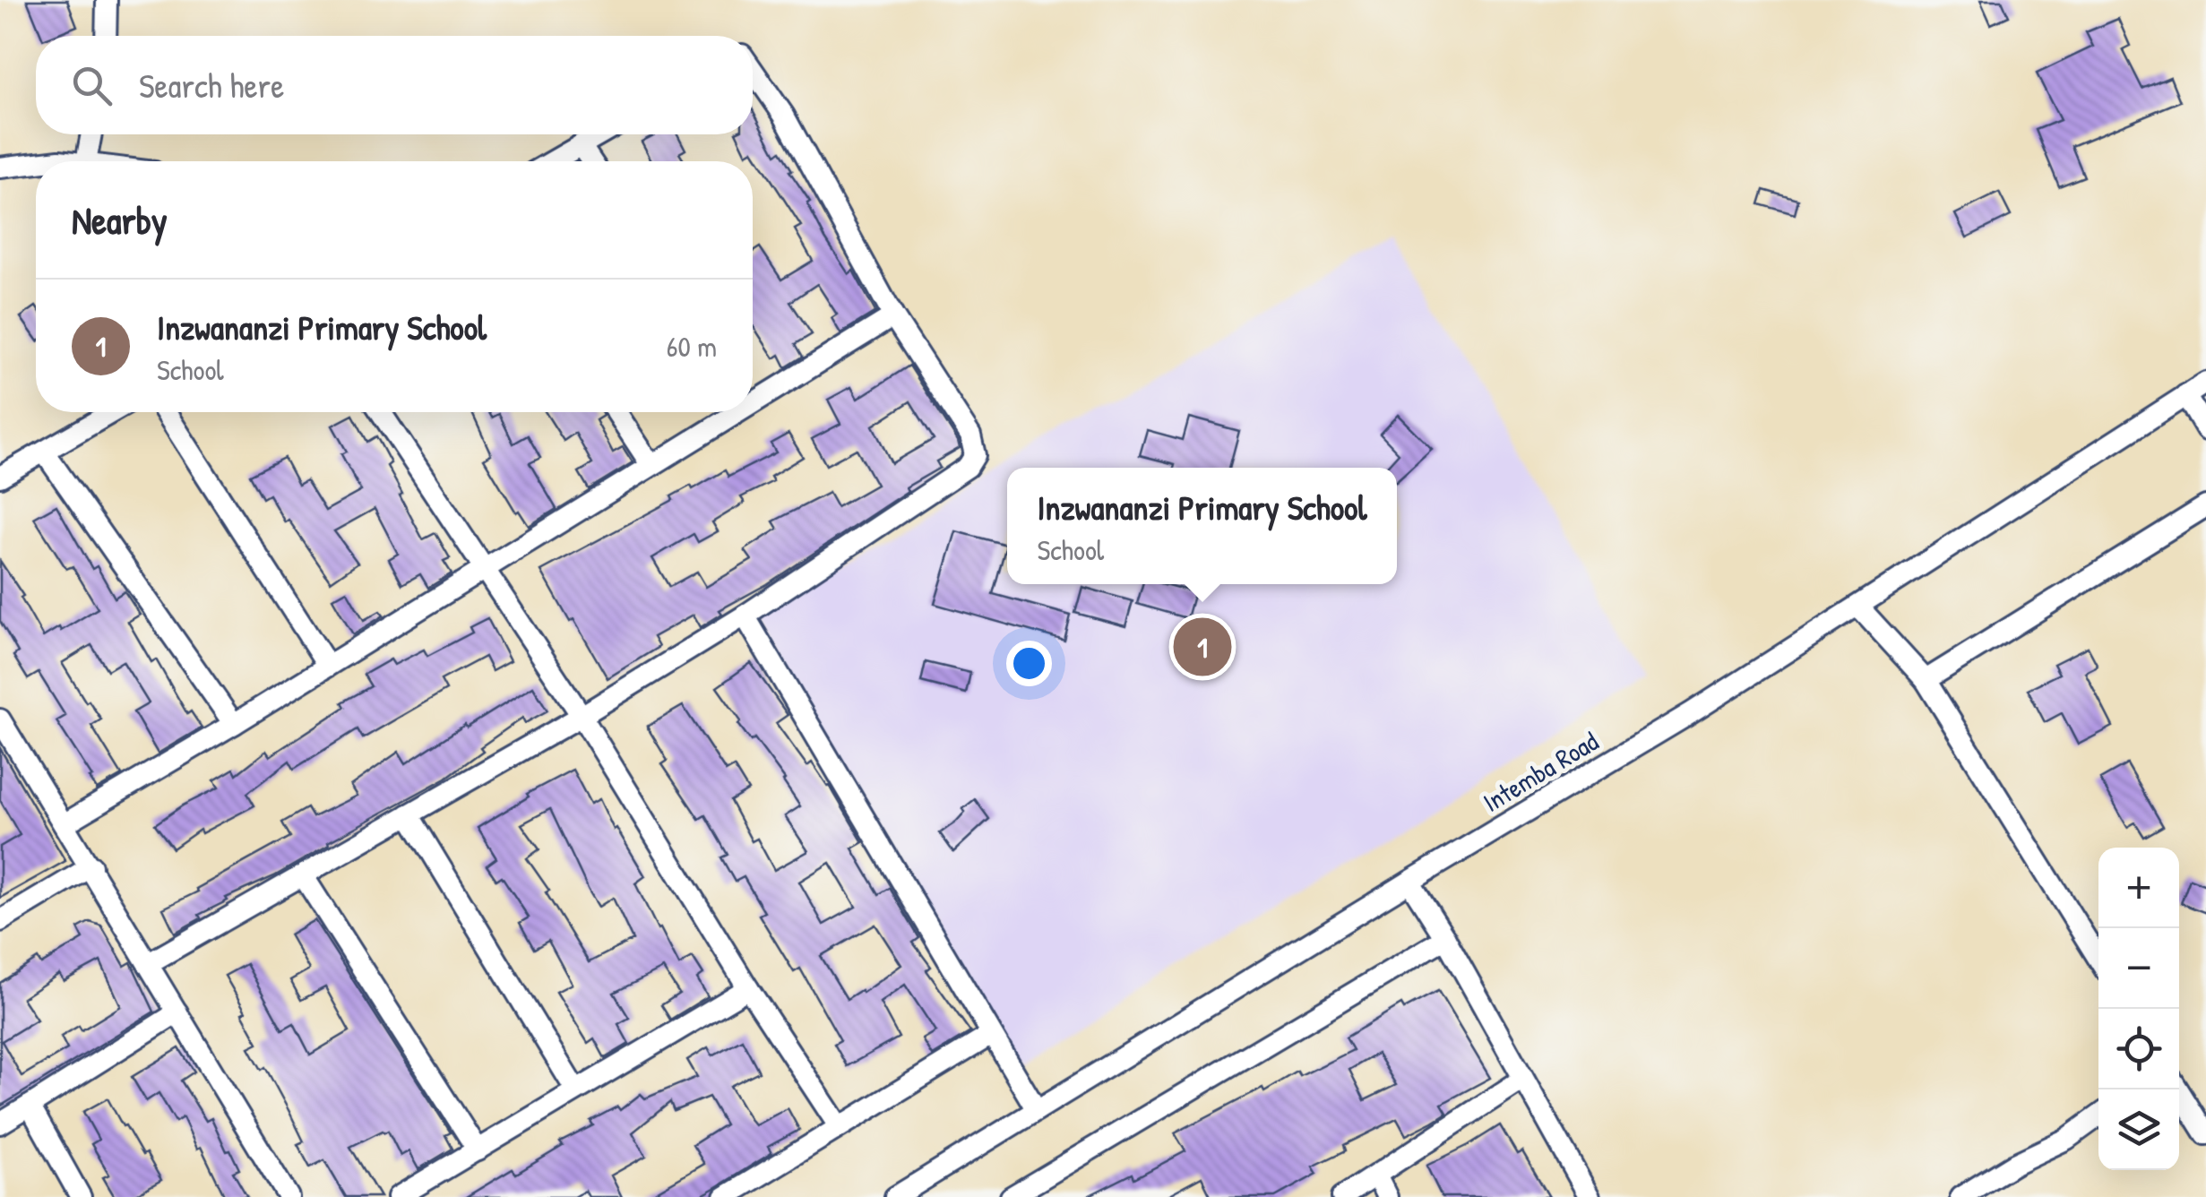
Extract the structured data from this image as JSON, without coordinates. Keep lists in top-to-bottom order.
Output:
{
  "streets": {
    "street": ["Intemba Road"]
  },
  "page": {
    "search": "Search here",
    "heading": "Nearby",
    "list": [
      {
        "mark": "1",
        "name": "Inzwananzi Primary School",
        "note": "School",
        "value": "60 m"
      }
    ],
    "popup": ["Inzwananzi Primary School", "School"],
    "pins": "1",
    "map_buttons": ["+", "−"]
  }
}
